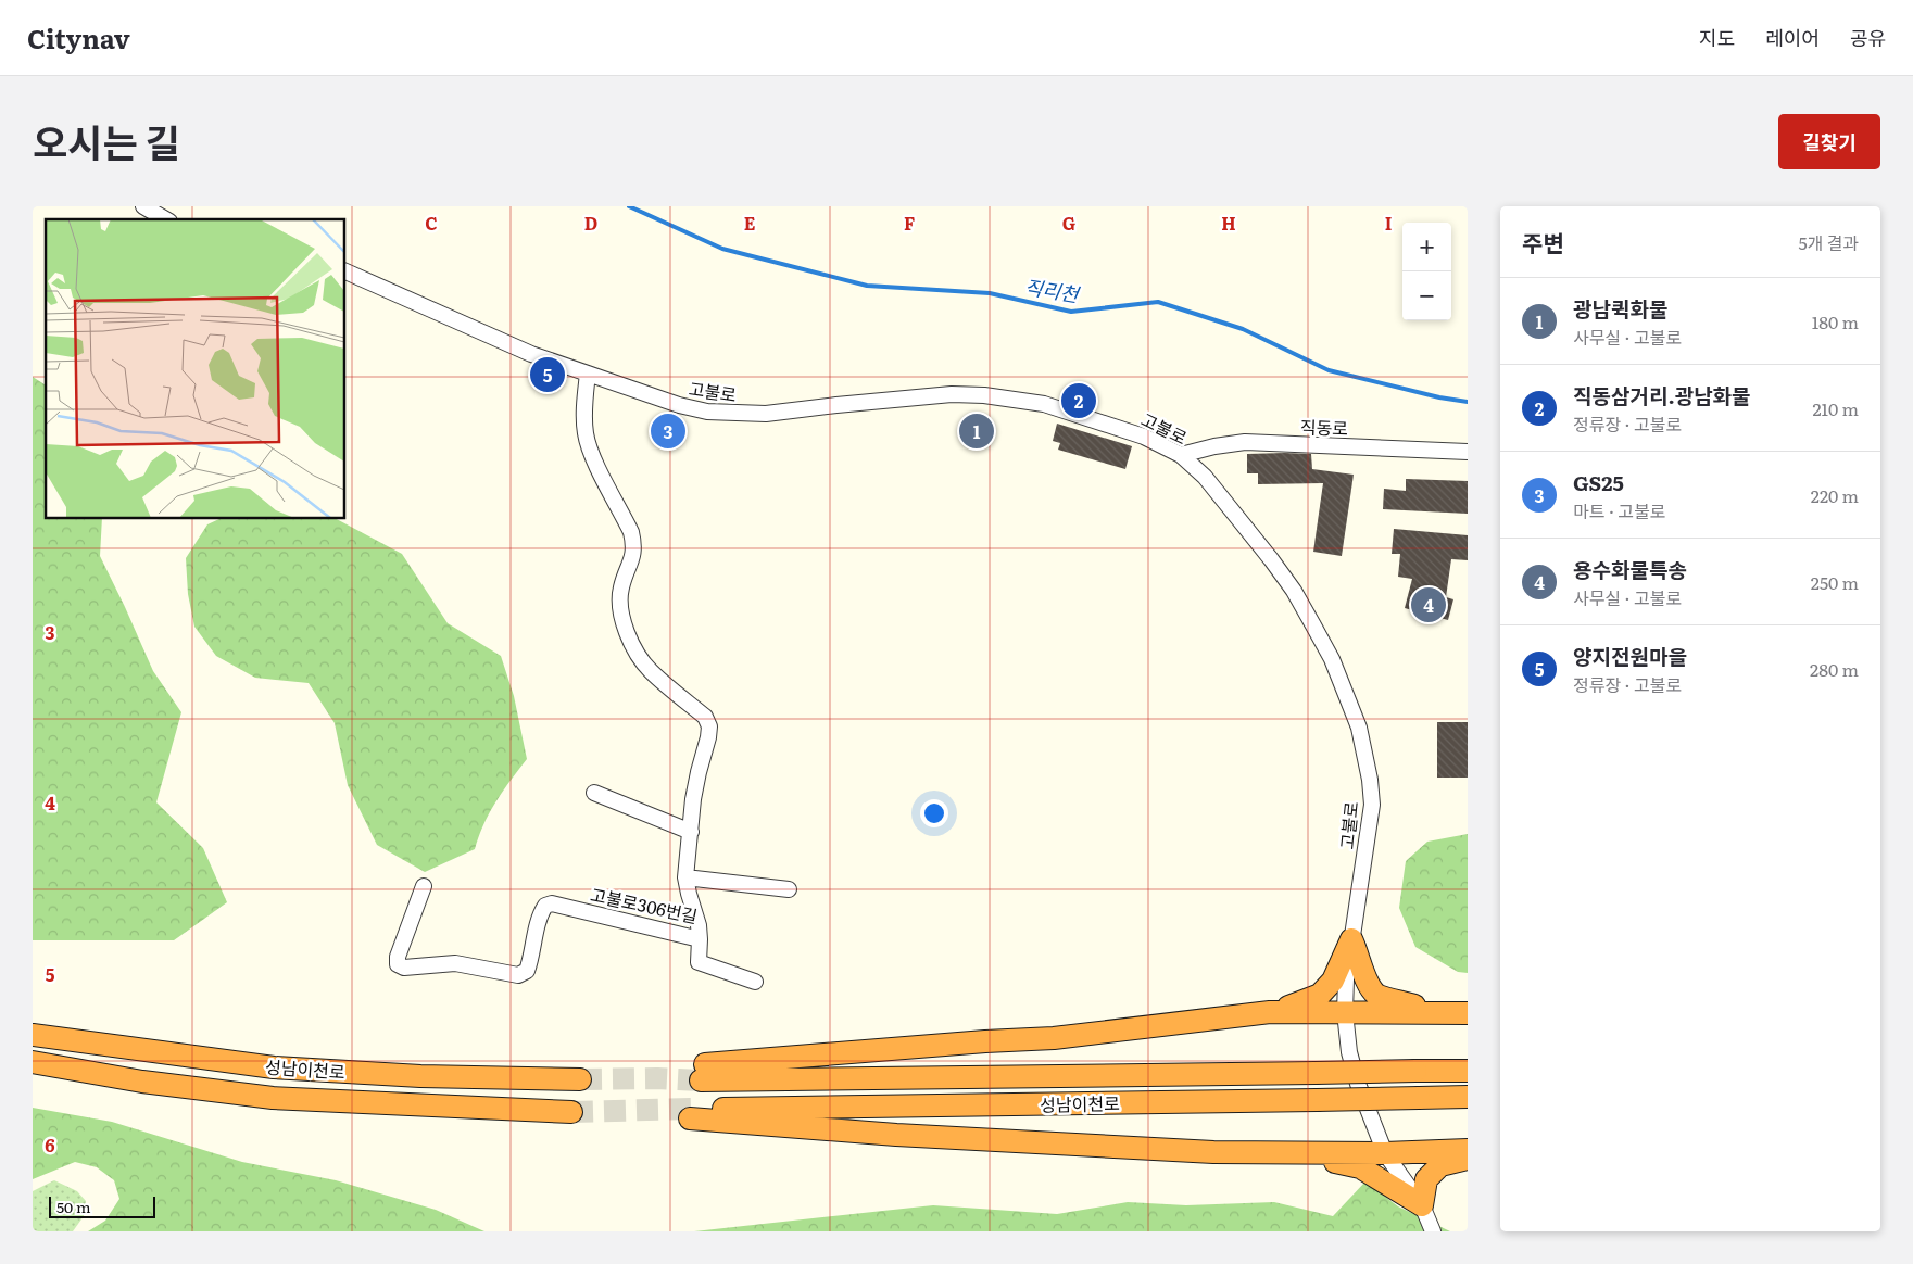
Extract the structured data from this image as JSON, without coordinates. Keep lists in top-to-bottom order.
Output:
{
  "streets": {
    "highway": ["성남이천로"],
    "street": ["고불로", "직동로", "고불로306번길"]
  },
  "crossings": [
    ["고불로", "직동로"],
    ["고불로", "고불로306번길"]
  ],
  "water": ["직리천"],
  "scale_bar": "50 m",
  "page": {
    "header": "Citynav",
    "nav": ["지도", "레이어", "공유"],
    "title": "오시는 길",
    "buttons": "길찾기",
    "heading": ["주변", "5개 결과"],
    "map_buttons": ["+", "−"],
    "list": [
      {
        "mark": "1",
        "name": "광남퀵화물",
        "note": "사무실 · 고불로",
        "value": "180 m"
      },
      {
        "mark": "2",
        "name": "직동삼거리.광남화물",
        "note": "정류장 · 고불로",
        "value": "210 m"
      },
      {
        "mark": "3",
        "name": "GS25",
        "note": "마트 · 고불로",
        "value": "220 m"
      },
      {
        "mark": "4",
        "name": "용수화물특송",
        "note": "사무실 · 고불로",
        "value": "250 m"
      },
      {
        "mark": "5",
        "name": "양지전원마을",
        "note": "정류장 · 고불로",
        "value": "280 m"
      }
    ],
    "pins": [
      "5",
      "2",
      "1",
      "3",
      "4"
    ],
    "scale": "50 m"
  },
  "grid": {
    "columns": [
      "C",
      "D",
      "E",
      "F",
      "G",
      "H",
      "I"
    ],
    "rows": [
      "3",
      "4",
      "5",
      "6"
    ]
  }
}
